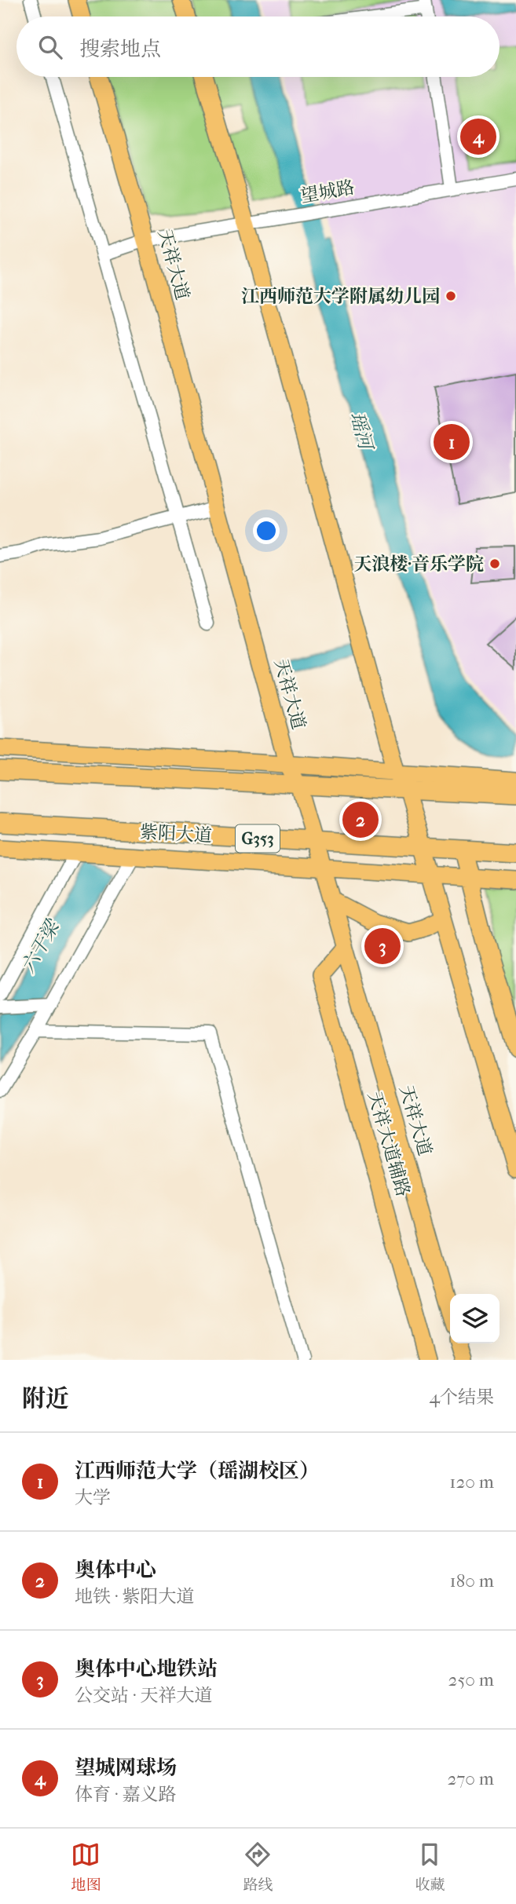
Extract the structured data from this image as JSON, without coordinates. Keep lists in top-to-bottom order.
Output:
{
  "streets": {
    "highway": ["紫阳大道", "G353"],
    "main road": ["天祥大道", "天祥大道辅路"],
    "street": ["望城路"]
  },
  "crossings": [
    ["望城路", "天祥大道"],
    ["天祥大道", "紫阳大道"],
    ["天祥大道", "天祥大道辅路"]
  ],
  "water": ["瑶河", "六干梁"],
  "places": ["江西师范大学附属幼儿园", "天浪楼·音乐学院"],
  "page": {
    "search": "搜索地点",
    "pins": [
      "4",
      "1",
      "2",
      "3"
    ],
    "heading": ["附近", "4个结果"],
    "list": [
      {
        "mark": "1",
        "name": "江西师范大学（瑶湖校区）",
        "note": "大学",
        "value": "120 m"
      },
      {
        "mark": "2",
        "name": "奥体中心",
        "note": "地铁 · 紫阳大道",
        "value": "180 m"
      },
      {
        "mark": "3",
        "name": "奥体中心地铁站",
        "note": "公交站 · 天祥大道",
        "value": "250 m"
      },
      {
        "mark": "4",
        "name": "望城网球场",
        "note": "体育 · 嘉义路",
        "value": "270 m"
      }
    ],
    "nav": ["地图", "路线", "收藏"]
  }
}
